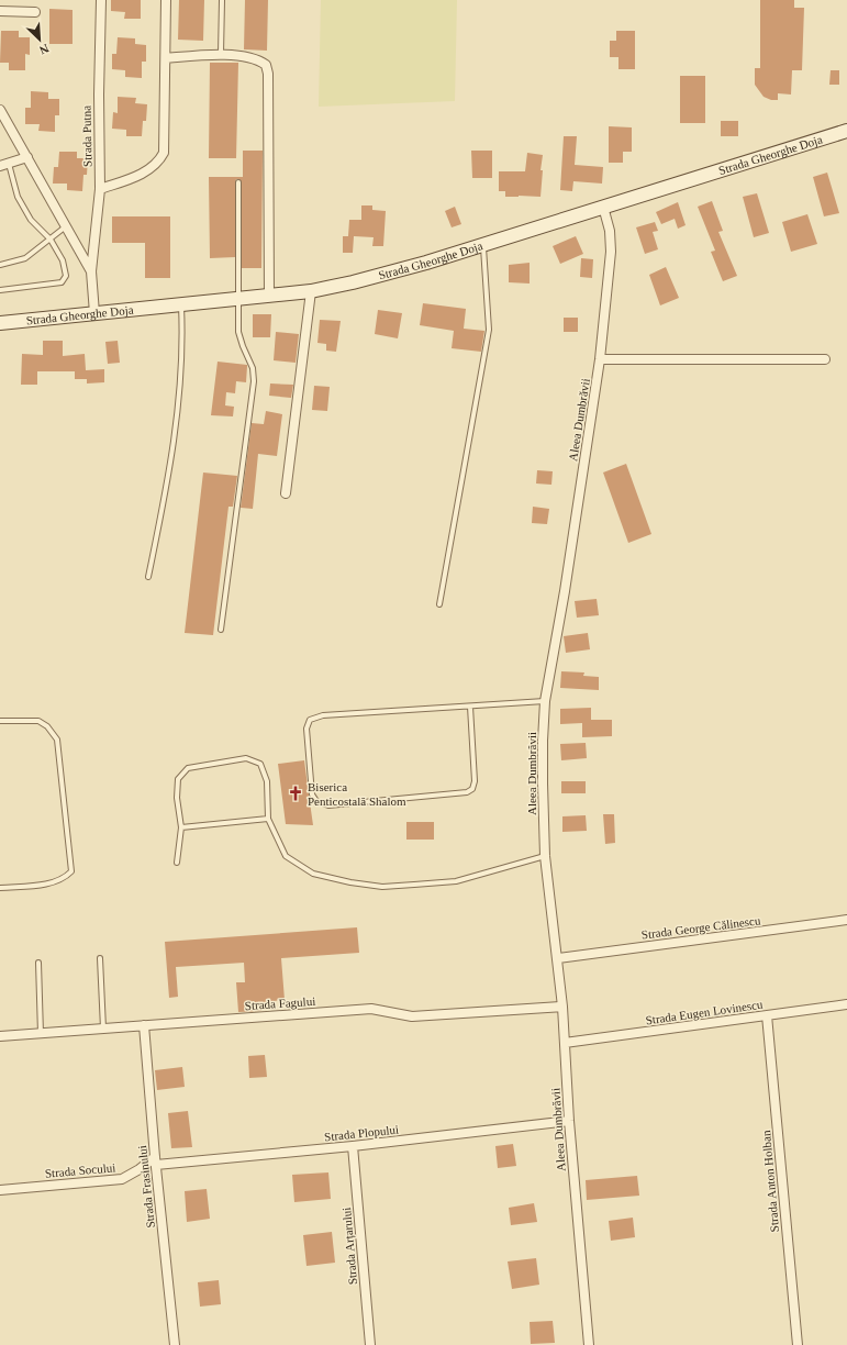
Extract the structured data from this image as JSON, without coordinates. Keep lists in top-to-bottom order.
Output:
{
  "streets": {
    "main road": ["Strada Gheorghe Doja"],
    "street": [
      "Strada Putna",
      "Aleea Dumbrăvii",
      "Strada George Călinescu",
      "Strada Fagului",
      "Strada Eugen Lovinescu",
      "Strada Plopului",
      "Strada Socului",
      "Strada Anton Holban",
      "Strada Frasinului",
      "Strada Arțarului"
    ]
  },
  "crossings": [
    ["Strada Putna", "Strada Gheorghe Doja"],
    ["Strada Gheorghe Doja", "Aleea Dumbrăvii"],
    ["Aleea Dumbrăvii", "Strada George Călinescu"],
    ["Aleea Dumbrăvii", "Strada Fagului"],
    ["Aleea Dumbrăvii", "Strada Eugen Lovinescu"],
    ["Aleea Dumbrăvii", "Strada Plopului"],
    ["Strada Fagului", "Strada Frasinului"],
    ["Strada Eugen Lovinescu", "Strada Anton Holban"],
    ["Strada Plopului", "Strada Socului"],
    ["Strada Plopului", "Strada Frasinului"],
    ["Strada Plopului", "Strada Arțarului"],
    ["Strada Socului", "Strada Frasinului"]
  ],
  "places": {
    "church": ["Biserica Penticostală Shalom"]
  },
  "north": "bottom right"
}
